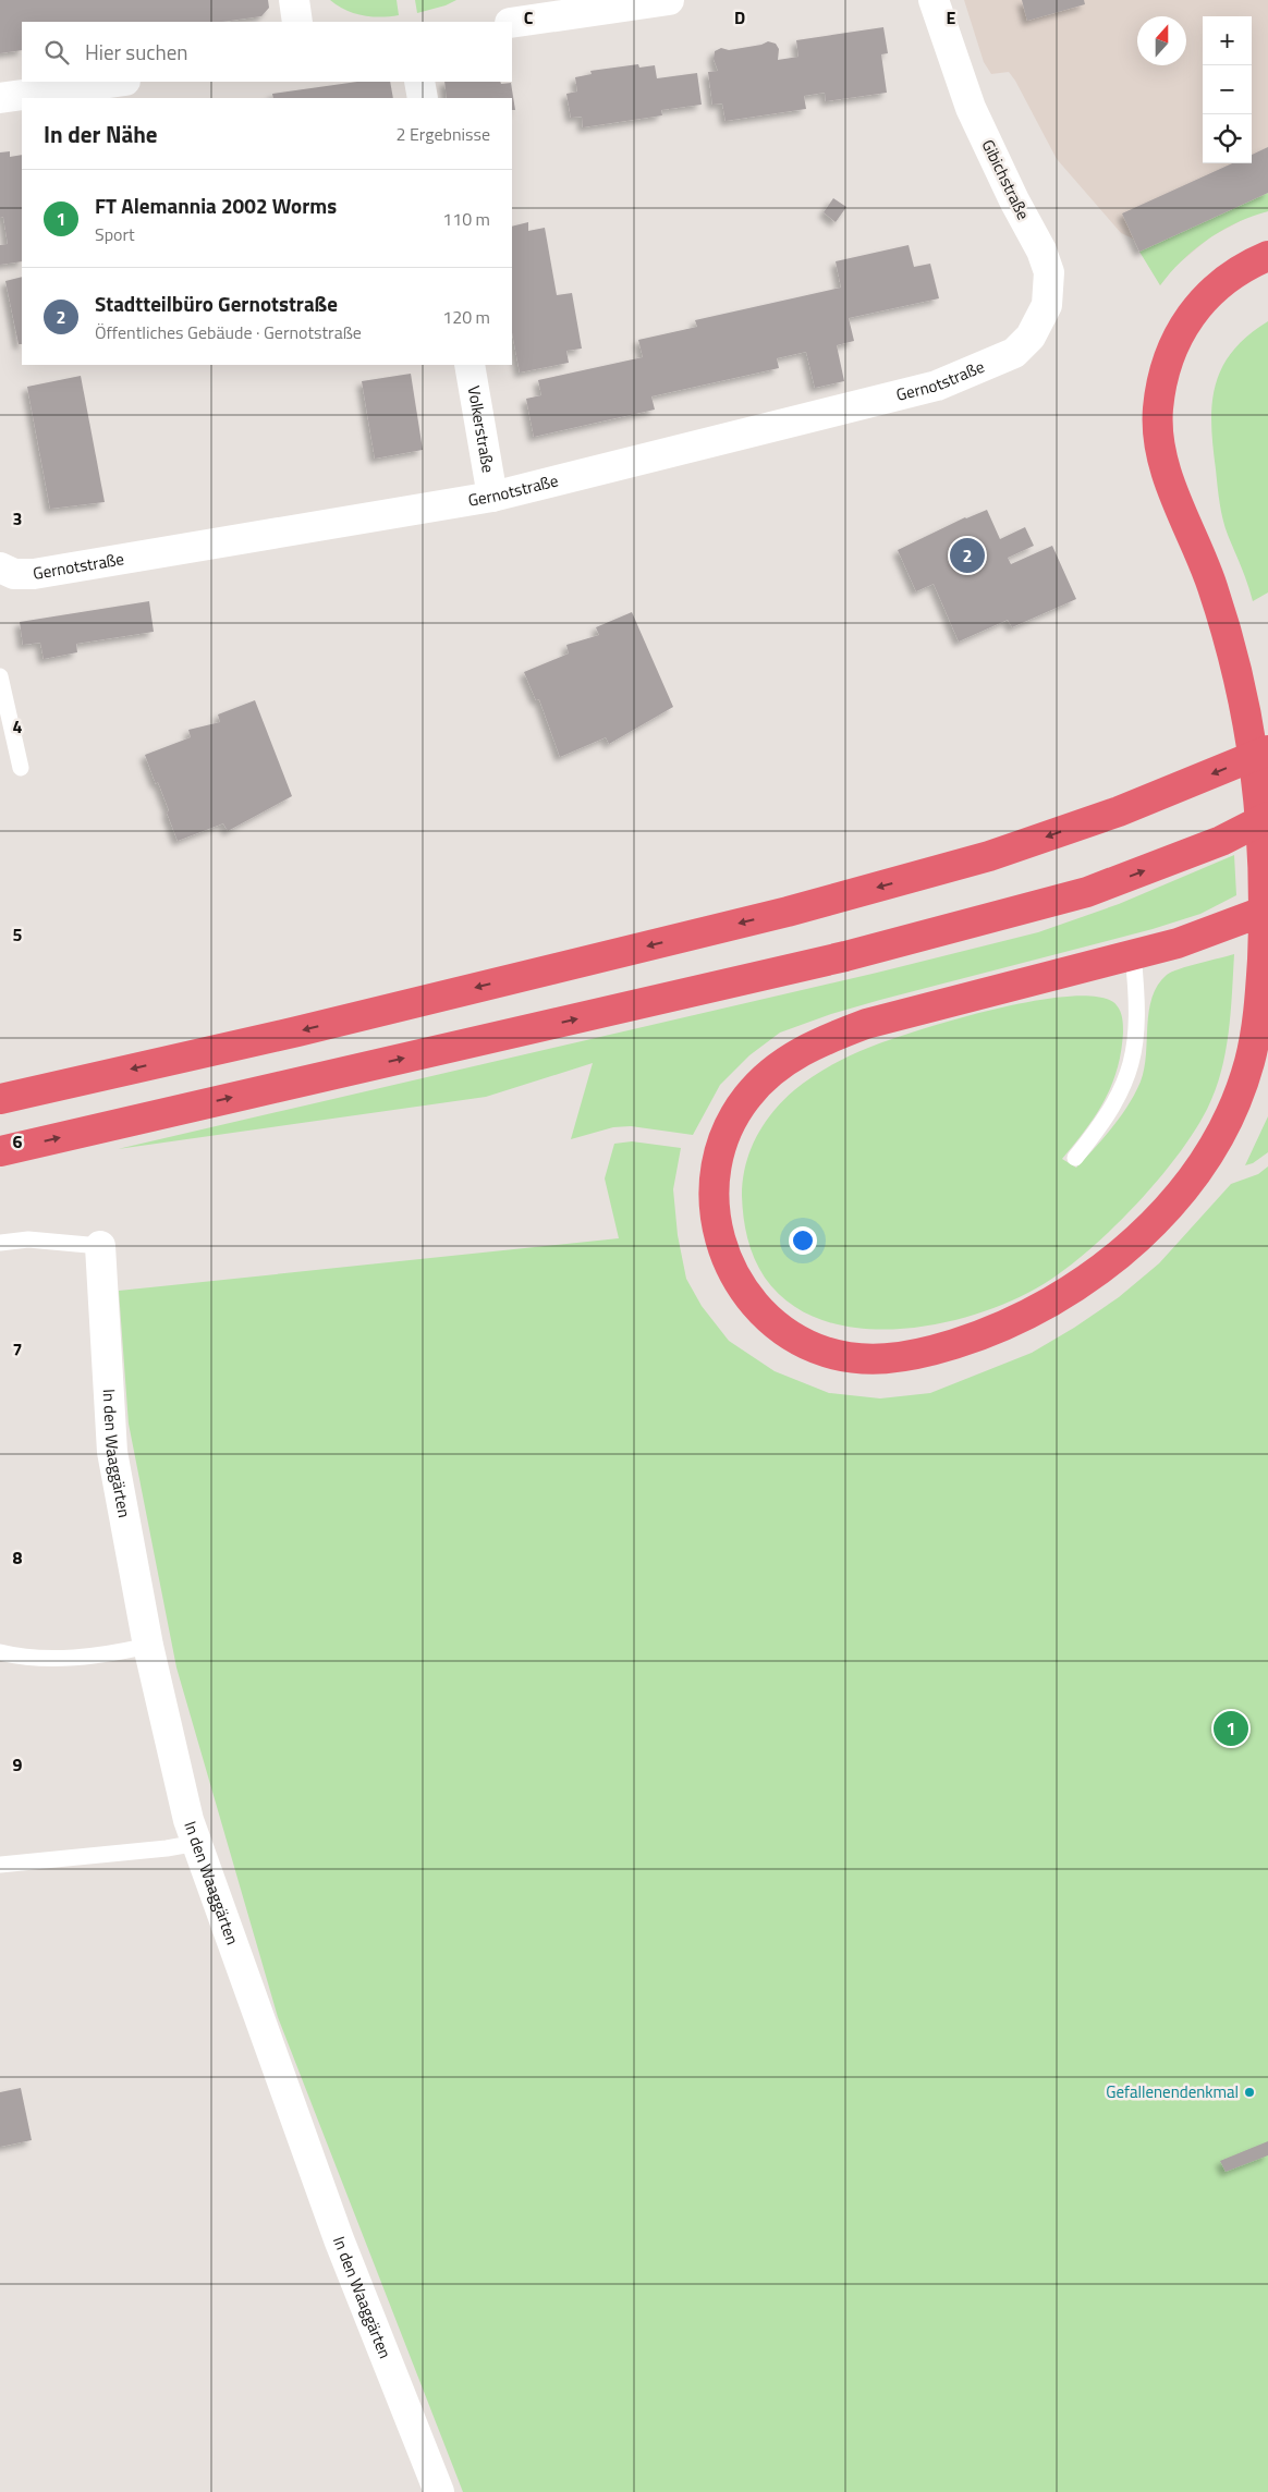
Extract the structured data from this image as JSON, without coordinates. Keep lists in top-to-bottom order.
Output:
{
  "streets": {
    "street": [
      "Gibichstraße",
      "Gernotstraße",
      "Volkerstraße",
      "In den Waaggärten"
    ]
  },
  "crossings": [
    ["Gibichstraße", "Gernotstraße"],
    ["Gernotstraße", "Volkerstraße"]
  ],
  "places": ["Gefallenendenkmal"],
  "north": "top",
  "page": {
    "map_buttons": ["+", "−"],
    "search": "Hier suchen",
    "heading": ["In der Nähe", "2 Ergebnisse"],
    "list": [
      {
        "mark": "1",
        "name": "FT Alemannia 2002 Worms",
        "note": "Sport",
        "value": "110 m"
      },
      {
        "mark": "2",
        "name": "Stadtteilbüro Gernotstraße",
        "note": "Öffentliches Gebäude · Gernotstraße",
        "value": "120 m"
      }
    ],
    "pins": ["2", "1"]
  },
  "grid": {
    "columns": ["C", "D", "E"],
    "rows": [
      "3",
      "4",
      "5",
      "6",
      "7",
      "8",
      "9"
    ]
  }
}
